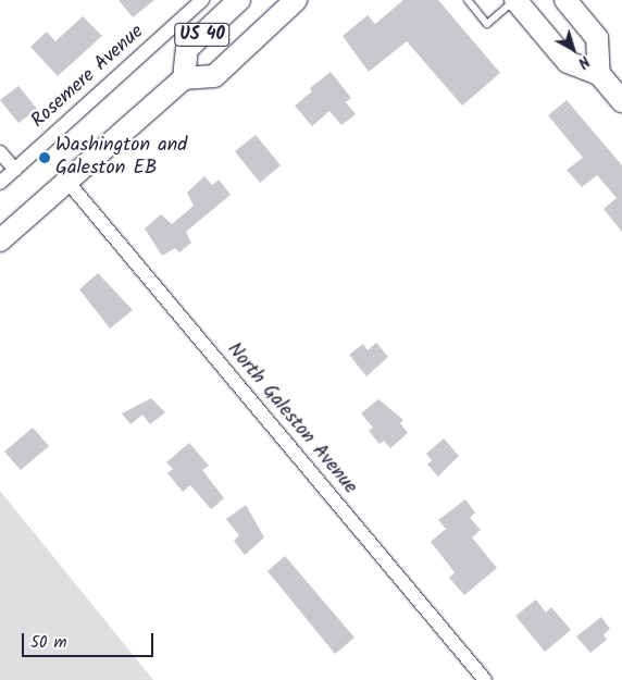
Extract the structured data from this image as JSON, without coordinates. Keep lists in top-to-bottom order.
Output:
{
  "streets": {
    "main road": ["US 40"],
    "street": ["Rosemere Avenue", "North Galeston Avenue"]
  },
  "places": ["Washington and Galeston EB"],
  "scale_bar": "50 m",
  "north": "bottom right"
}
